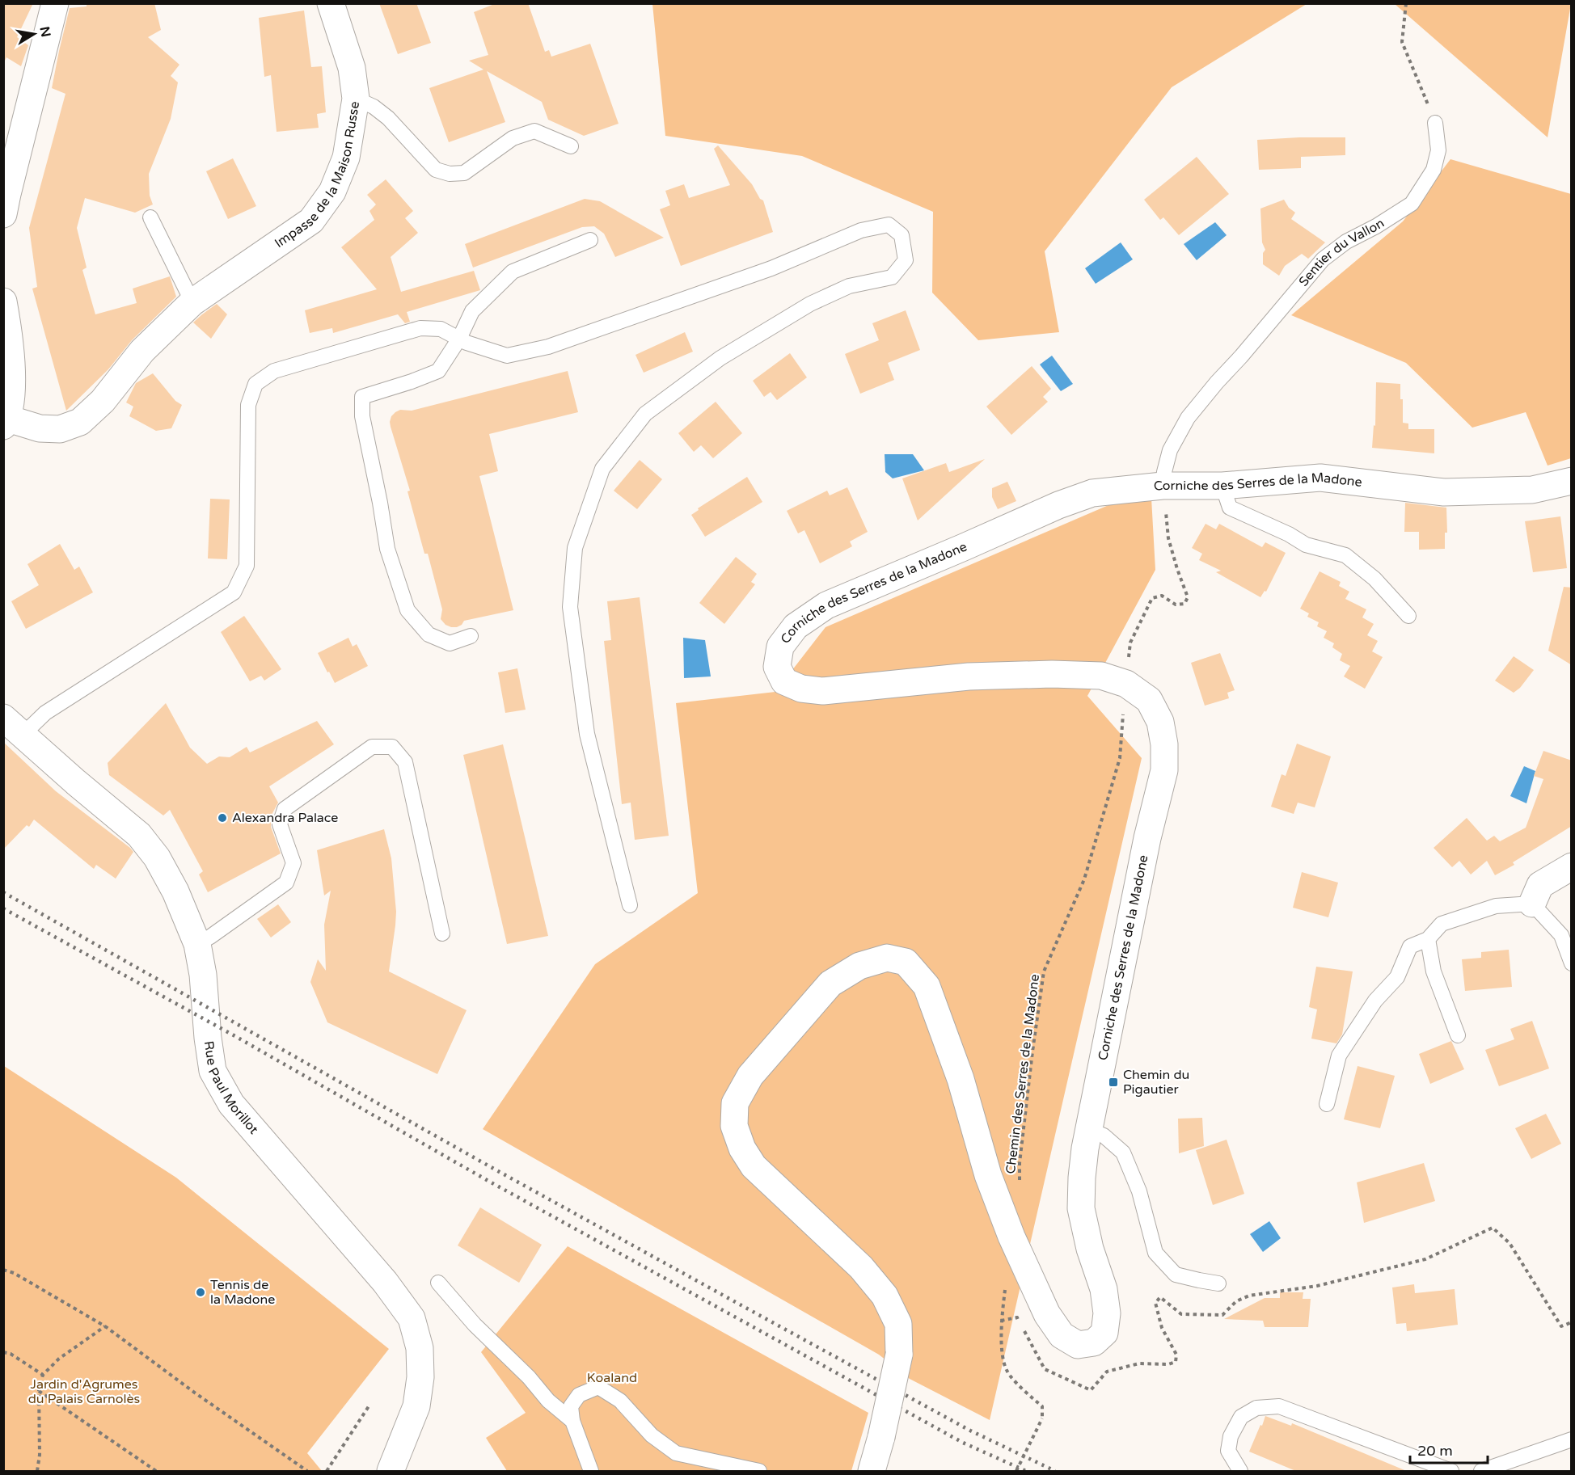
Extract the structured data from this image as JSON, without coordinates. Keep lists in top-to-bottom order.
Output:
{
  "streets": {
    "street": ["Impasse de la Maison Russe", "Corniche des Serres de la Madone", "Rue Paul Morillot"],
    "lane": ["Sentier du Vallon"],
    "path": ["Chemin des Serres de la Madone"]
  },
  "crossings": [
    ["Sentier du Vallon", "Corniche des Serres de la Madone"],
    ["Sentier du Vallon", "Chemin des Serres de la Madone"],
    ["Corniche des Serres de la Madone", "Chemin des Serres de la Madone"]
  ],
  "parks": ["Koaland", "Jardin d'Agrumes du Palais Carnolès"],
  "places": {
    "other": ["Alexandra Palace", "Tennis de la Madone"],
    "transit": ["Chemin du Pigautier"]
  },
  "scale_bar": "20 m",
  "north": "right"
}
